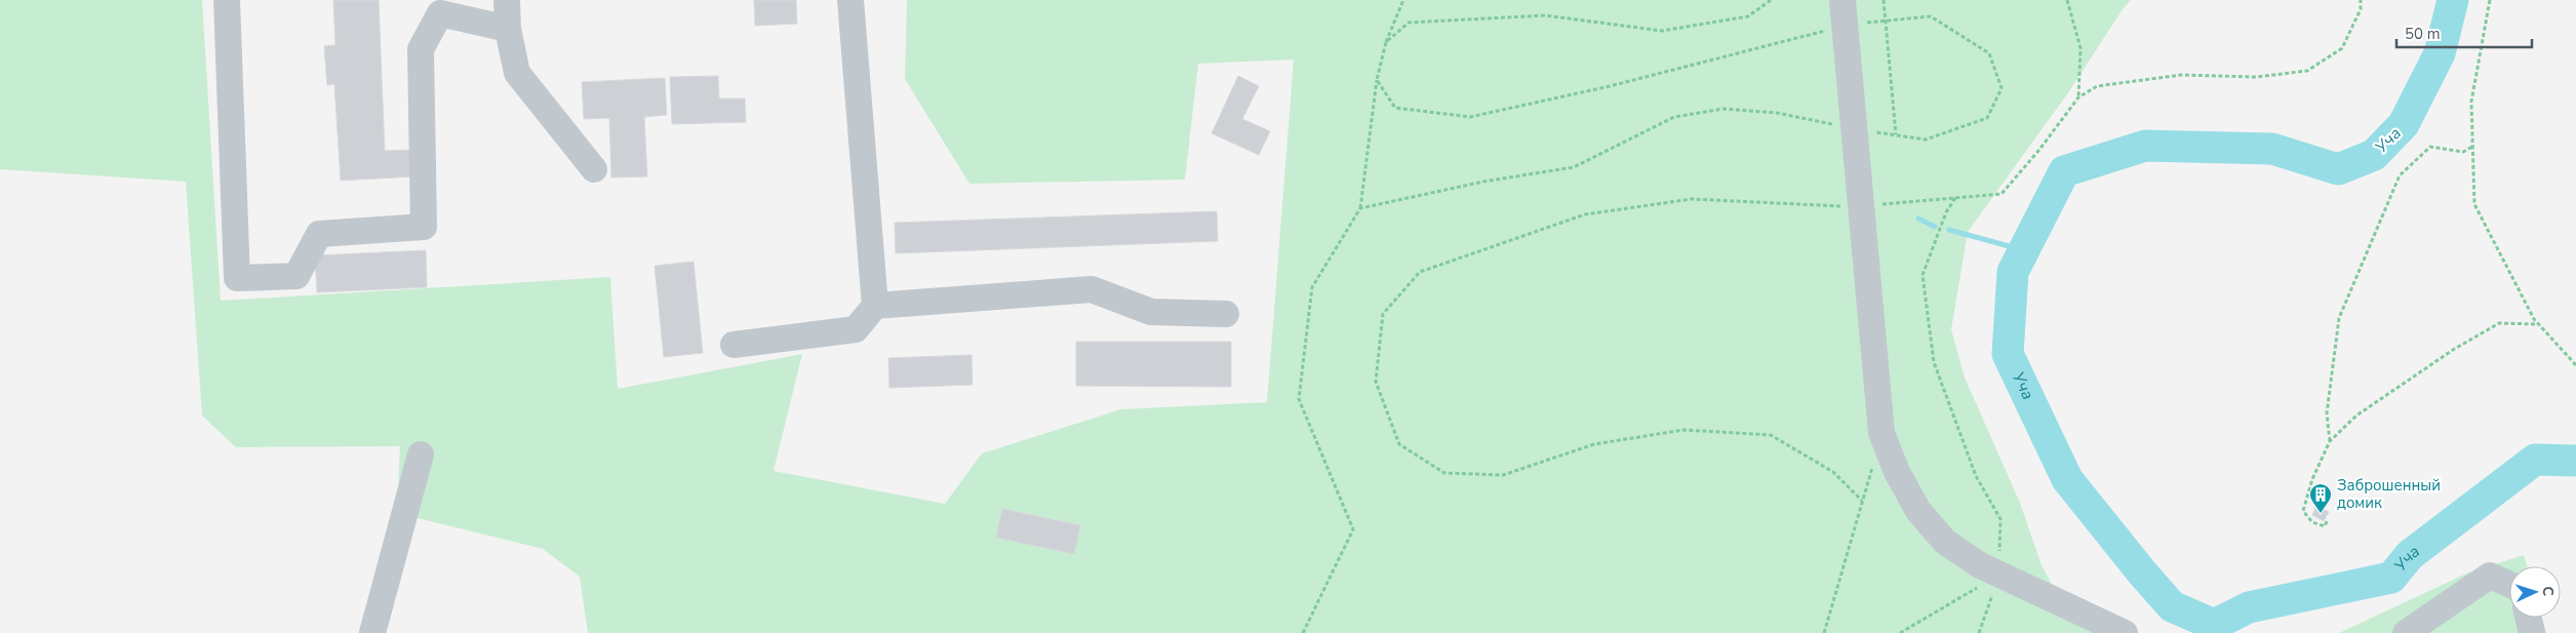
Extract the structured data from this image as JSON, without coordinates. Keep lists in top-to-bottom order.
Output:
{
  "water": ["Уча"],
  "places": {
    "building": ["Заброшенный домик"]
  },
  "scale_bar": "50 m",
  "north": "right"
}
